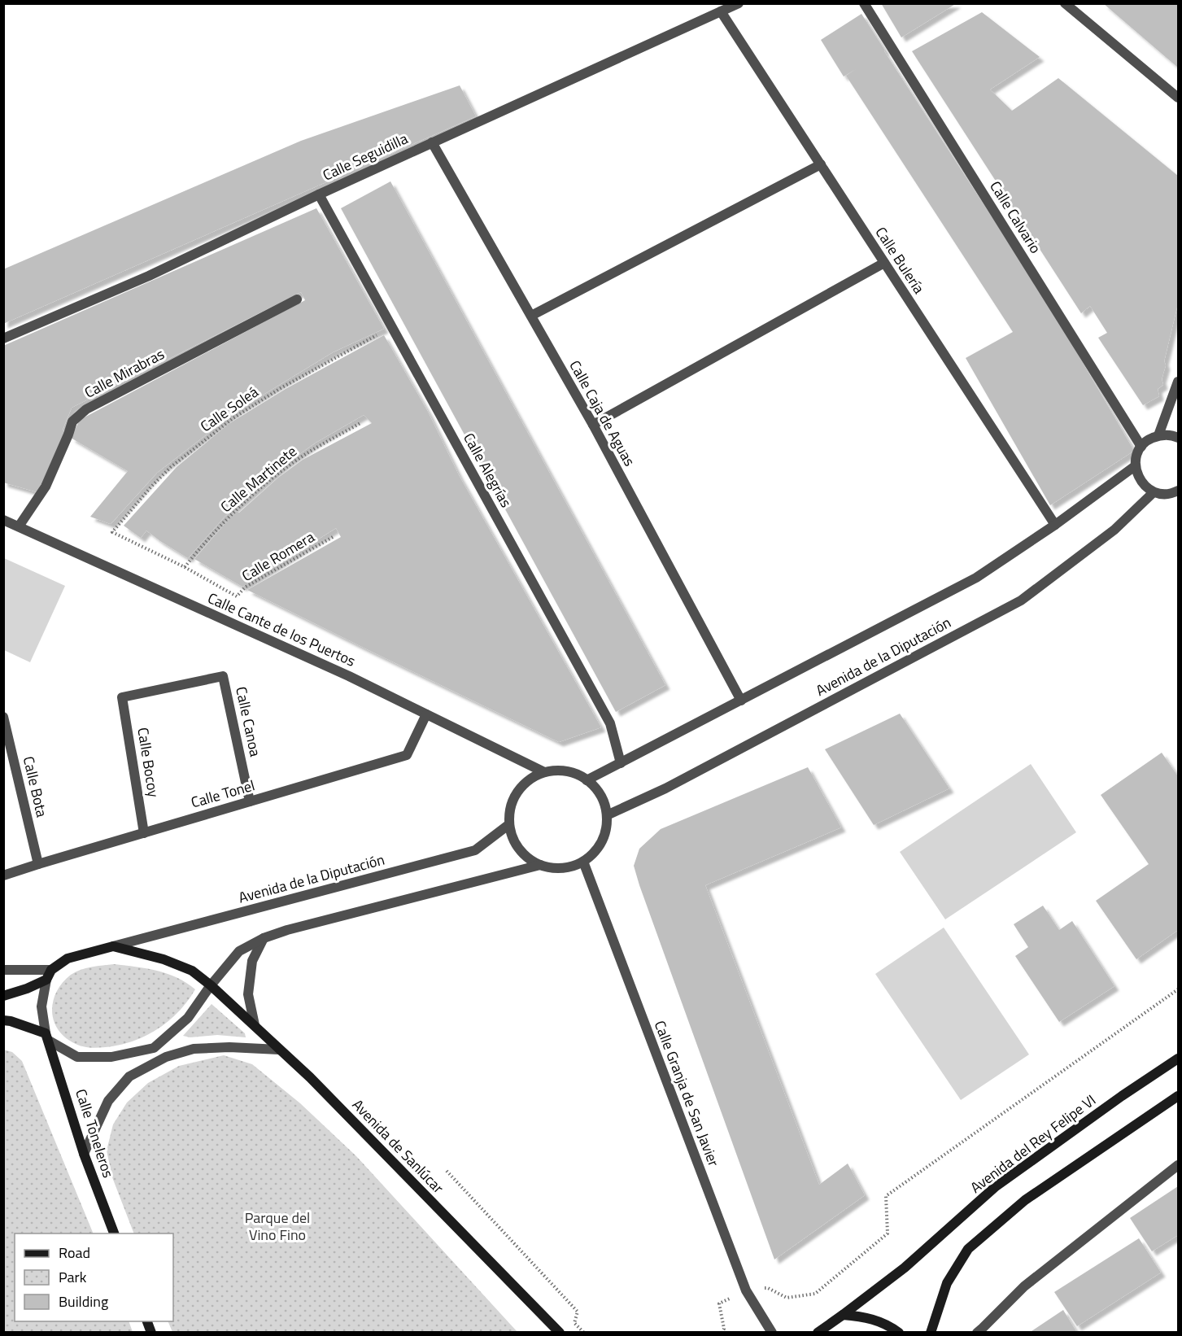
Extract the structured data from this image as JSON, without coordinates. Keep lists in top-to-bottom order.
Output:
{
  "streets": {
    "main road": ["Calle Toneleros", "Avenida del Rey Felipe VI", "Avenida de Sanlúcar"],
    "street": [
      "Calle Seguidilla",
      "Calle Calvario",
      "Calle Bulería",
      "Calle Mirabras",
      "Calle Caja de Aguas",
      "Calle Alegrías",
      "Calle Cante de los Puertos",
      "Avenida de la Diputación",
      "Calle Canoa",
      "Calle Bocoy",
      "Calle Bota",
      "Calle Tonel",
      "Calle Granja de San Javier"
    ],
    "path": ["Calle Soleá", "Calle Martinete", "Calle Romera"]
  },
  "crossings": [
    ["Calle Seguidilla", "Calle Bulería"],
    ["Calle Seguidilla", "Calle Caja de Aguas"],
    ["Calle Seguidilla", "Calle Alegrías"],
    ["Calle Bulería", "Avenida de la Diputación"],
    ["Calle Mirabras", "Calle Cante de los Puertos"],
    ["Calle Soleá", "Calle Martinete"],
    ["Calle Soleá", "Calle Romera"],
    ["Calle Caja de Aguas", "Avenida de la Diputación"],
    ["Calle Alegrías", "Avenida de la Diputación"],
    ["Calle Martinete", "Calle Romera"],
    ["Calle Cante de los Puertos", "Avenida de la Diputación"],
    ["Calle Cante de los Puertos", "Calle Tonel"],
    ["Calle Cante de los Puertos", "Calle Granja de San Javier"],
    ["Avenida de la Diputación", "Calle Granja de San Javier"],
    ["Avenida de la Diputación", "Calle Toneleros"],
    ["Avenida de la Diputación", "Avenida de Sanlúcar"],
    ["Calle Canoa", "Calle Bocoy"],
    ["Calle Canoa", "Calle Tonel"],
    ["Calle Bocoy", "Calle Tonel"],
    ["Calle Bota", "Calle Tonel"],
    ["Calle Toneleros", "Avenida de Sanlúcar"]
  ],
  "parks": ["Parque del Vino Fino"],
  "legend": ["Road", "Park", "Building"]
}
